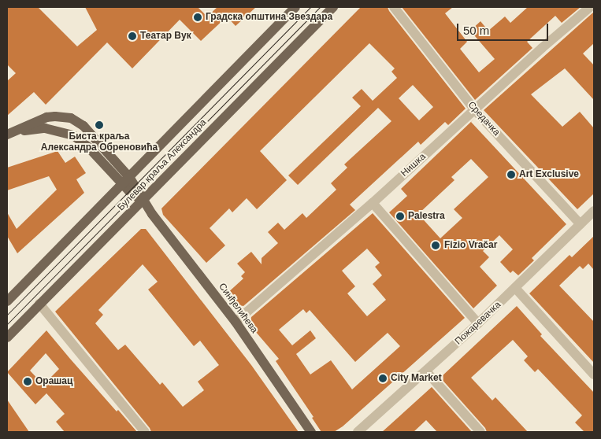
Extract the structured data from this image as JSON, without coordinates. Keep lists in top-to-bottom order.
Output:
{
  "streets": {
    "main road": ["Булевар краља Александра", "Синђелићева"],
    "street": ["Средачка", "Нишка", "Пожаревачка"]
  },
  "crossings": [
    ["Средачка", "Нишка"],
    ["Средачка", "Пожаревачка"],
    ["Булевар краља Александра", "Синђелићева"],
    ["Нишка", "Синђелићева"]
  ],
  "places": [
    "Градска општина Звездара",
    "Театар Вук",
    "Биста краља Александра Обреновића",
    "Art Exclusive",
    "Palestra",
    "Fizio Vračar",
    "City Market",
    "Орашац"
  ],
  "scale_bar": "50 m"
}
